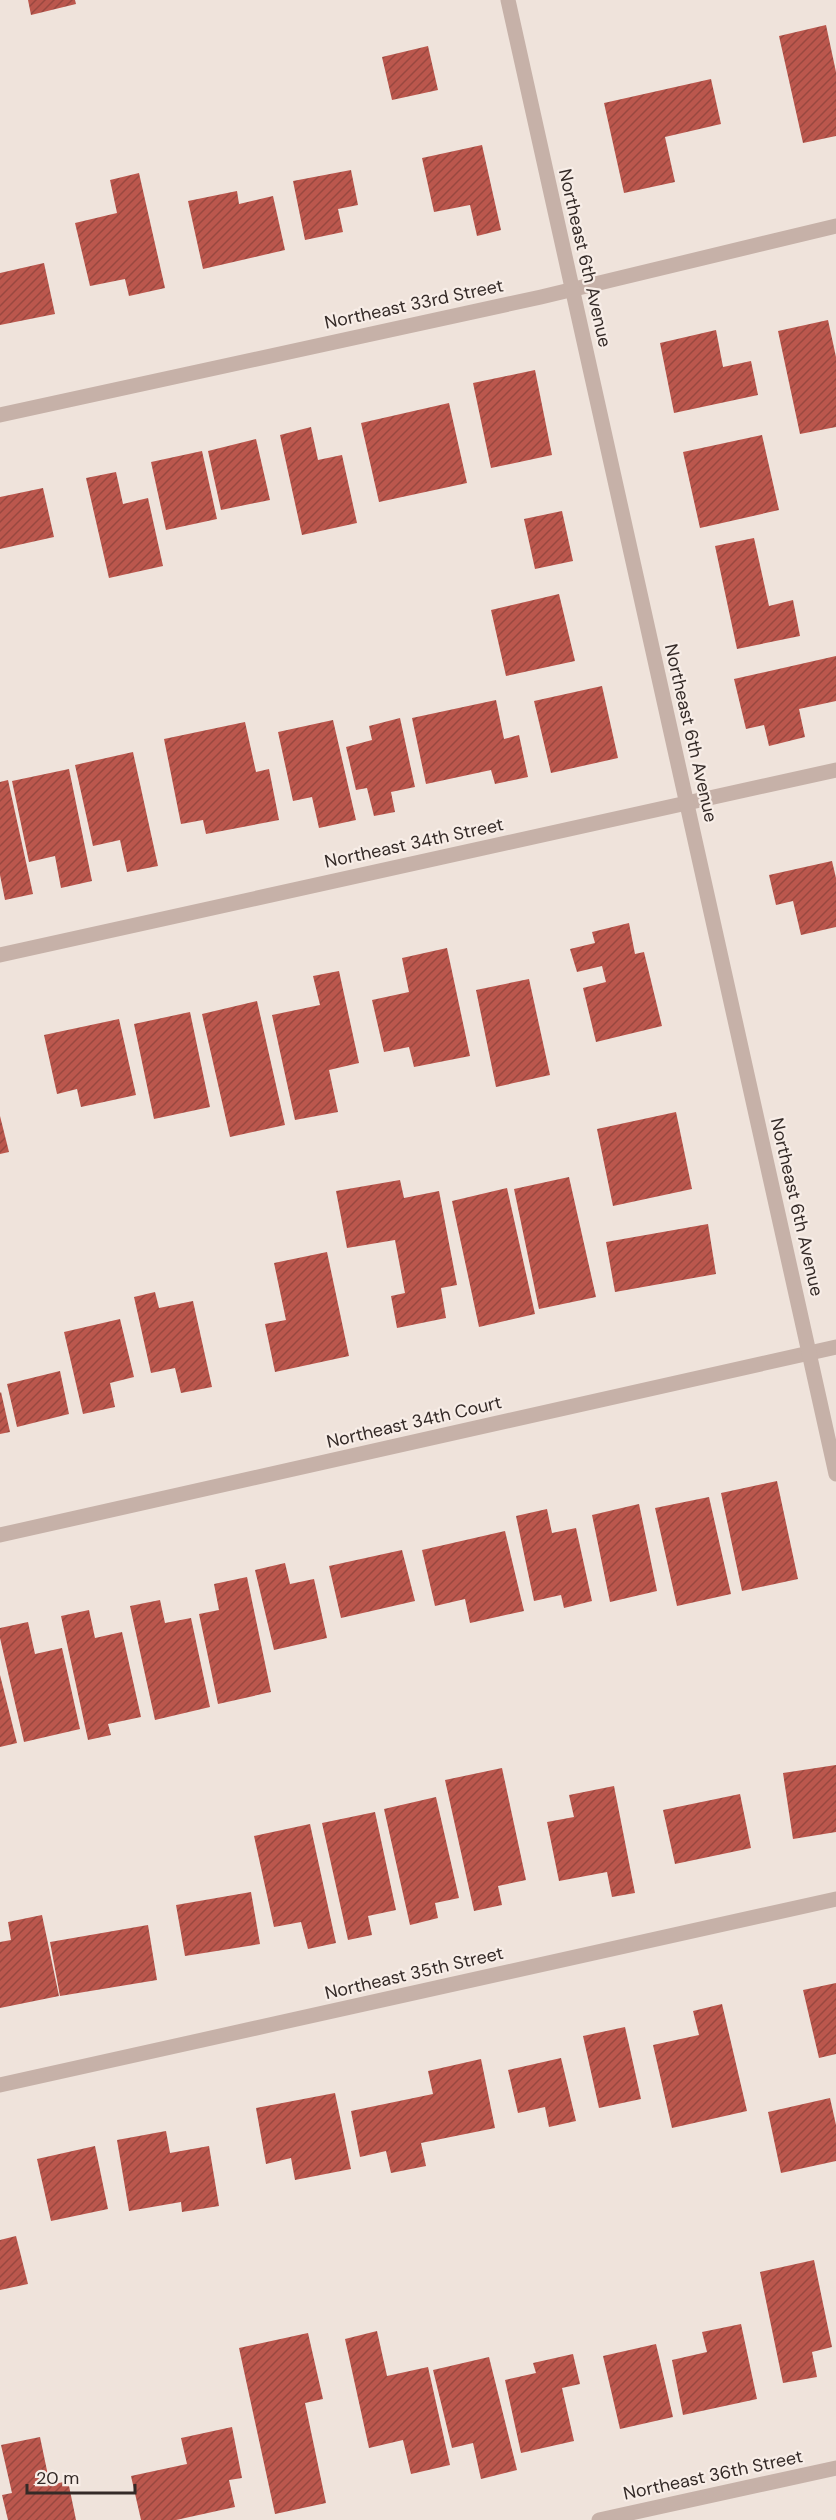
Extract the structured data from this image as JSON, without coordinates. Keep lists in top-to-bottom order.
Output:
{
  "streets": {
    "street": [
      "Northeast 6th Avenue",
      "Northeast 33rd Street",
      "Northeast 34th Street",
      "Northeast 34th Court",
      "Northeast 35th Street",
      "Northeast 36th Street"
    ]
  },
  "crossings": [
    ["Northeast 6th Avenue", "Northeast 33rd Street"],
    ["Northeast 6th Avenue", "Northeast 34th Street"],
    ["Northeast 6th Avenue", "Northeast 34th Court"]
  ],
  "scale_bar": "20 m"
}
